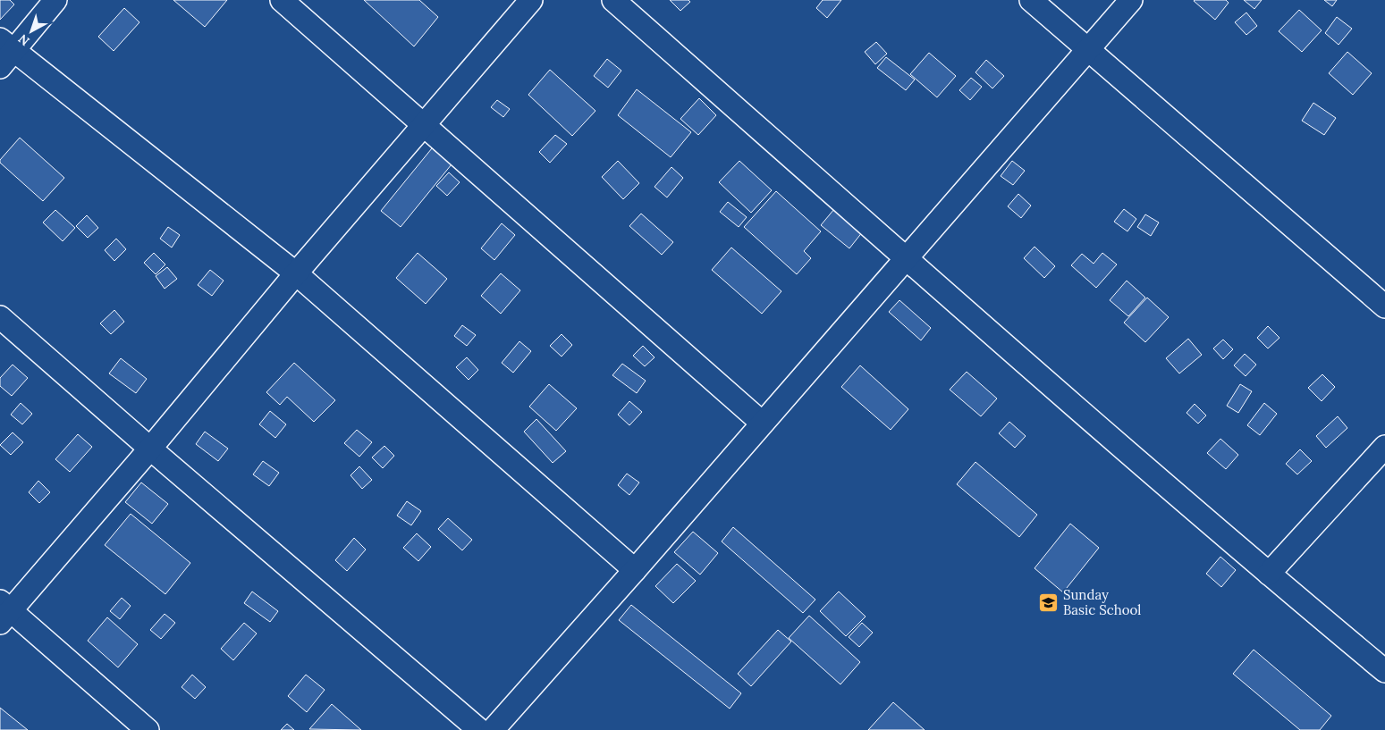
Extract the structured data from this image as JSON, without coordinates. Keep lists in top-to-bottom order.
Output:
{
  "places": {
    "school or university": ["Sunday Basic School"]
  },
  "north": "bottom left"
}
